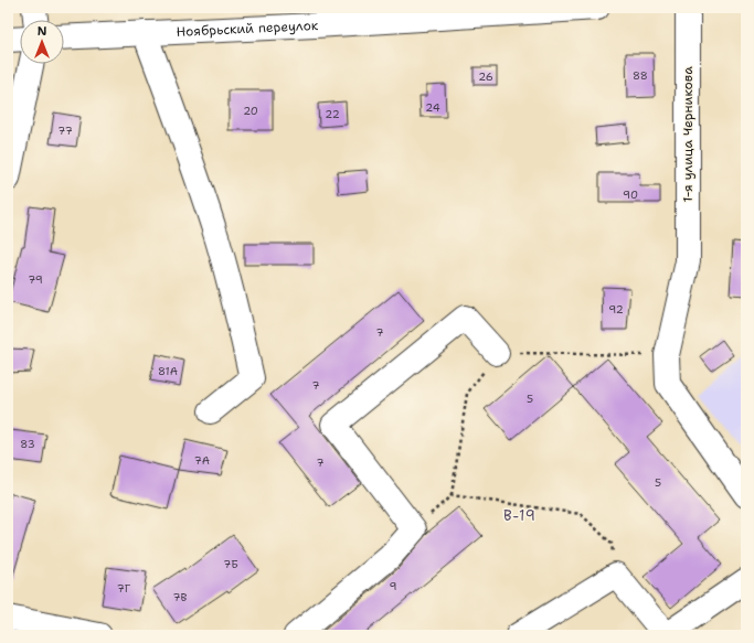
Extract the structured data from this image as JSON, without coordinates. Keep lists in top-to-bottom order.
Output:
{
  "streets": {
    "street": ["Ноябрьский переулок", "1-я улица Черникова"]
  },
  "districts": ["В-19"],
  "house_numbers": [
    "88",
    "26",
    "24",
    "20",
    "22",
    "77",
    "90",
    "79",
    "92",
    "7",
    "81А",
    "7",
    "5",
    "83",
    "7А",
    "7",
    "5",
    "7Б",
    "9",
    "7Г",
    "7В"
  ],
  "north": "top"
}
